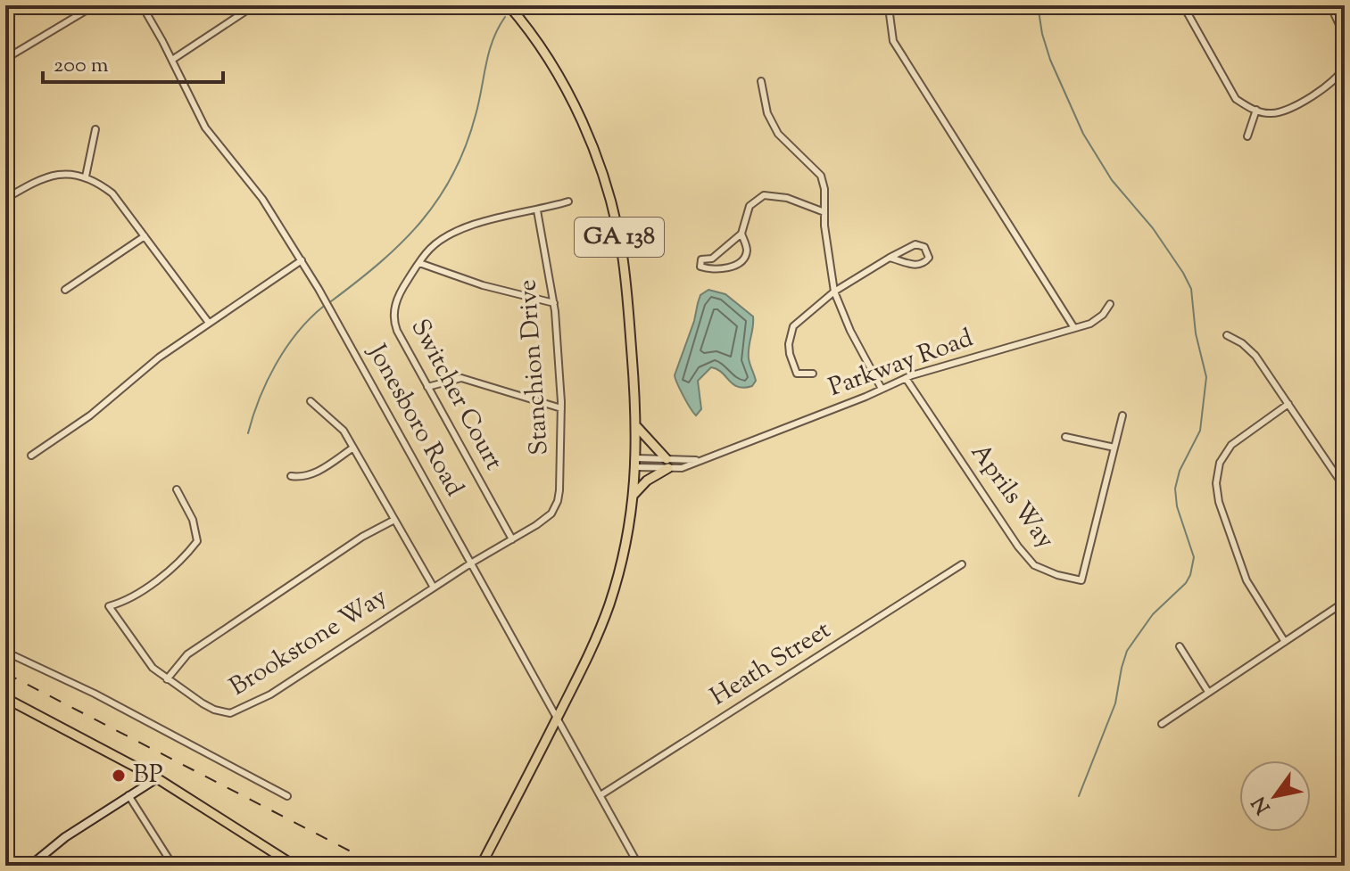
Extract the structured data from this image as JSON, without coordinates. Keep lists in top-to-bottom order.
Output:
{
  "streets": {
    "main road": ["GA 138"],
    "street": [
      "Parkway Road",
      "Stanchion Drive",
      "Switcher Court",
      "Jonesboro Road",
      "Aprils Way",
      "Brookstone Way",
      "Heath Street"
    ]
  },
  "crossings": [
    ["GA 138", "Parkway Road"],
    ["GA 138", "Jonesboro Road"],
    ["Parkway Road", "Aprils Way"],
    ["Stanchion Drive", "Switcher Court"],
    ["Stanchion Drive", "Jonesboro Road"],
    ["Stanchion Drive", "Brookstone Way"],
    ["Jonesboro Road", "Brookstone Way"],
    ["Jonesboro Road", "Heath Street"]
  ],
  "places": ["BP"],
  "scale_bar": "200 m",
  "north": "bottom left"
}
